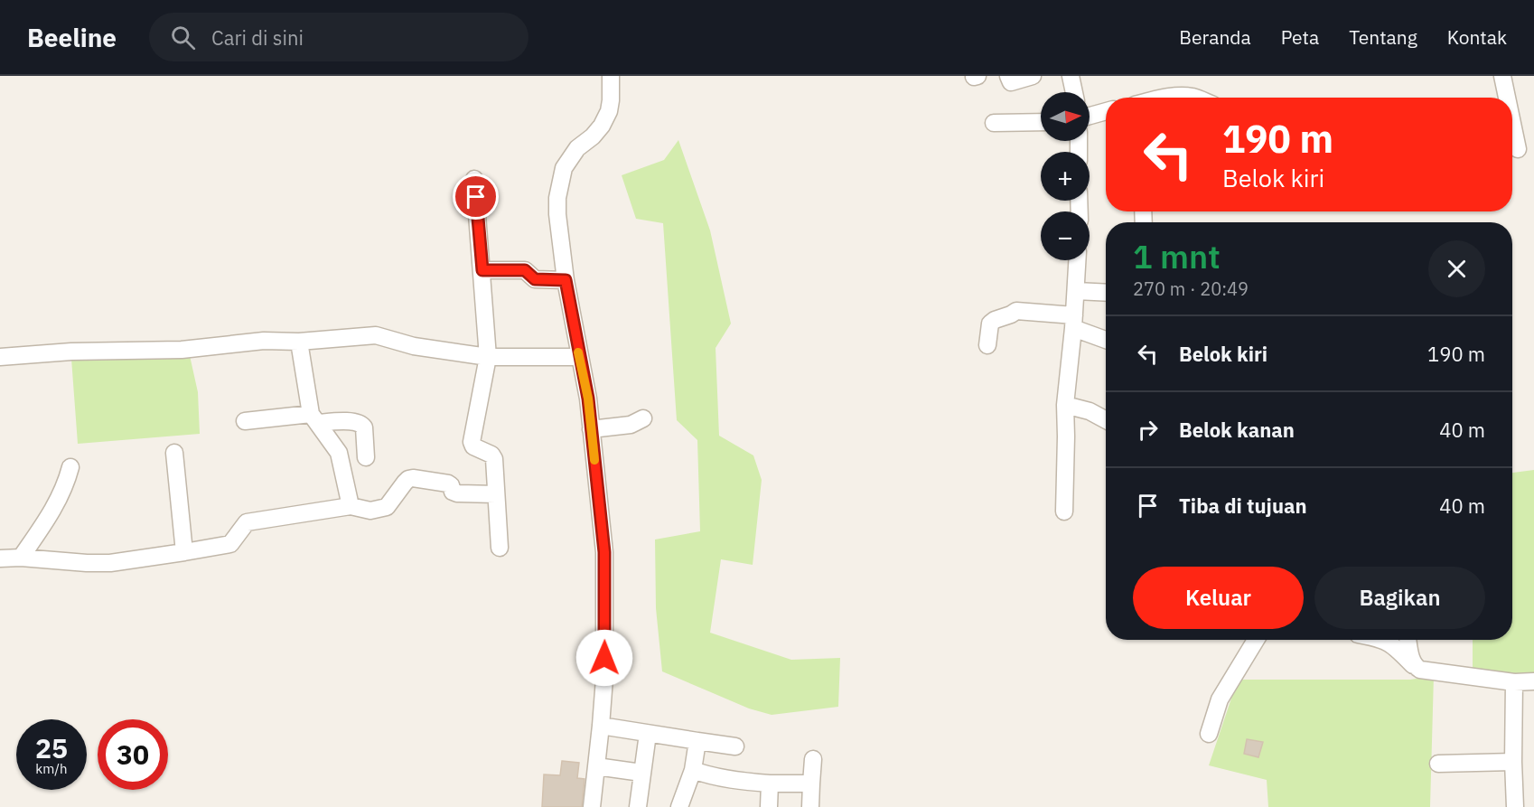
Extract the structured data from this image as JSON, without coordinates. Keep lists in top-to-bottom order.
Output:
{
  "north": "right",
  "page": {
    "header": "Beeline",
    "search": "Cari di sini",
    "nav": [
      "Beranda",
      "Peta",
      "Tentang",
      "Kontak"
    ],
    "map_buttons": ["+", "−"],
    "turn": ["190 m", "Belok kiri"],
    "heading": ["1 mnt", "270 m · 20:49"],
    "list": [
      {
        "name": "Belok kiri",
        "value": "190 m"
      },
      {
        "name": "Belok kanan",
        "value": "40 m"
      },
      {
        "name": "Tiba di tujuan",
        "value": "40 m"
      }
    ],
    "buttons": ["Keluar", "Bagikan"],
    "speed": "25 km/h",
    "limit": "30"
  }
}
